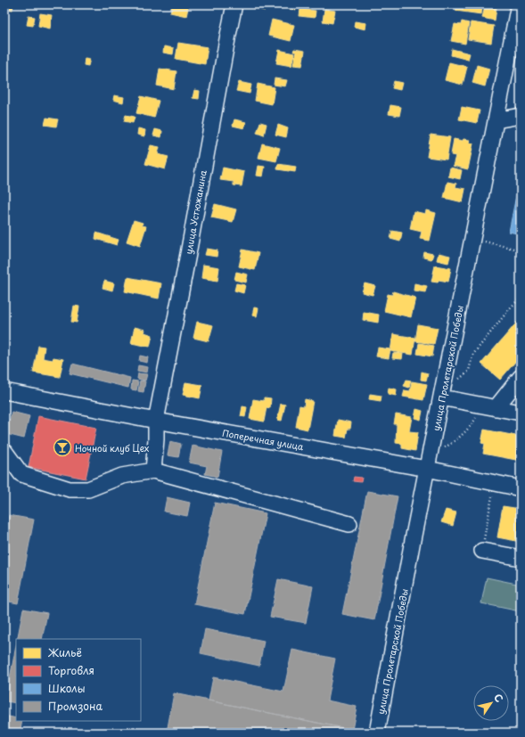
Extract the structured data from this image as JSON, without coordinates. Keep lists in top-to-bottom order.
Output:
{
  "streets": {
    "street": ["улица Устюжанина", "улица Пролетарской Победы", "Поперечная улица"]
  },
  "crossings": [
    ["улица Устюжанина", "Поперечная улица"],
    ["улица Пролетарской Победы", "Поперечная улица"]
  ],
  "places": {
    "bar": ["Ночной клуб Цех"]
  },
  "legend": [
    "Жильё",
    "Торговля",
    "Школы",
    "Промзона"
  ],
  "north": "top right"
}
